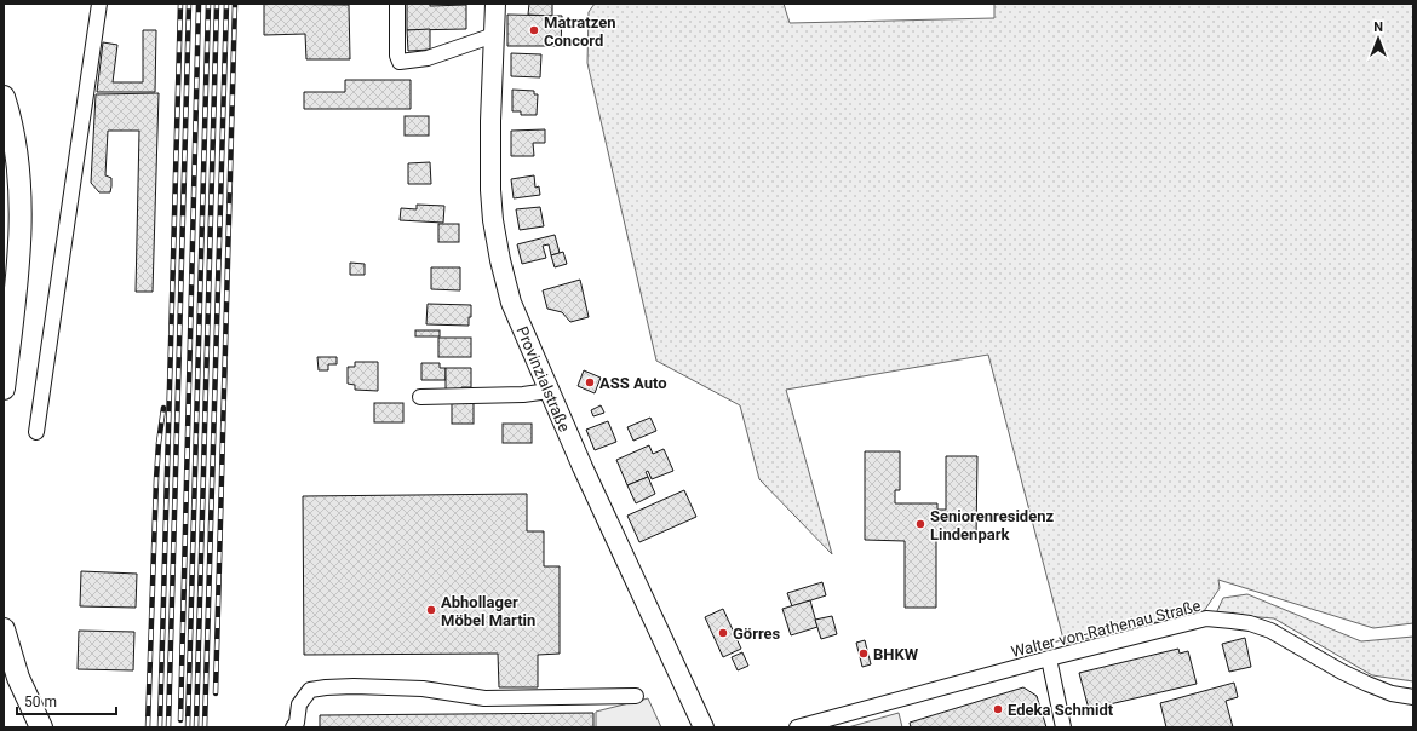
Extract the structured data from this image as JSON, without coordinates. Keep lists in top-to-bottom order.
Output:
{
  "streets": {
    "main road": ["Provinzialstraße"],
    "street": ["Walter-von-Rathenau Straße"]
  },
  "places": [
    "Matratzen Concord",
    "ASS Auto",
    "Seniorenresidenz Lindenpark",
    "Abhollager Möbel Martin",
    "Görres",
    "BHKW",
    "Edeka Schmidt"
  ],
  "scale_bar": "50 m",
  "north": "top"
}
